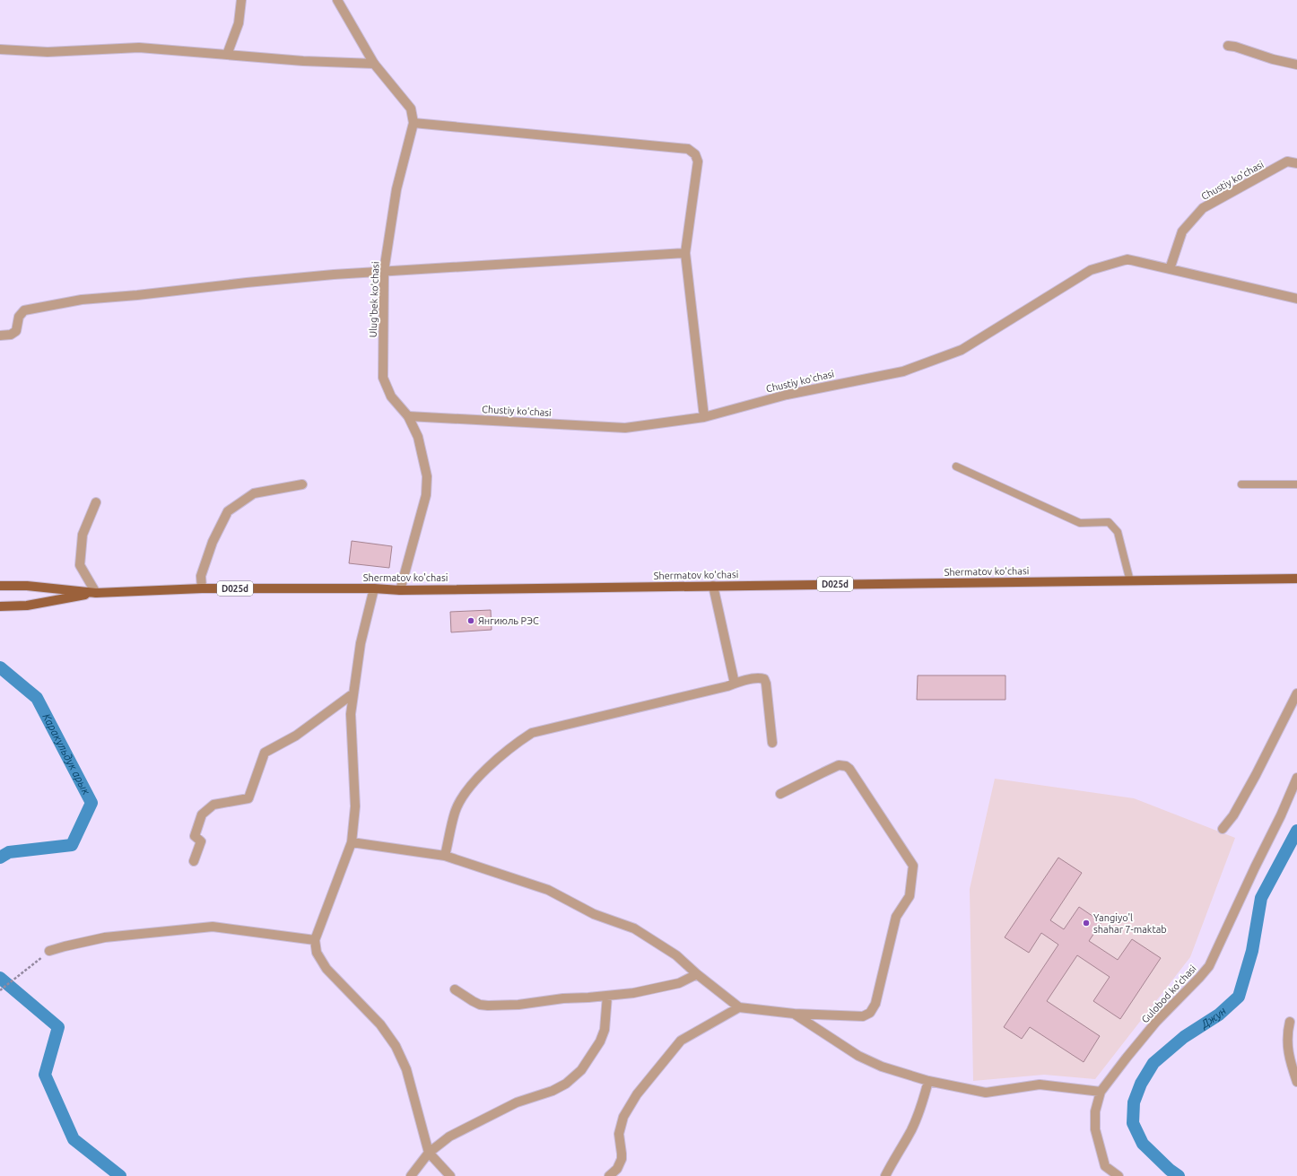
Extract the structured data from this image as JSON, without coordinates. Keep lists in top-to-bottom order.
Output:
{
  "streets": {
    "main road": ["Shermatov ko'chasi", "D025d"],
    "street": ["Chustiy ko'chasi", "Ulug'bek ko'chasi", "Gulobod ko'chasi"]
  },
  "crossings": [
    ["Chustiy ko'chasi", "Ulug'bek ko'chasi"],
    ["Ulug'bek ko'chasi", "Shermatov ko'chasi"]
  ],
  "water": ["Каракульдук арык", "Джун"],
  "places": ["Янгиюль РЭС", "Yangiyo'l shahar 7-maktab"]
}
